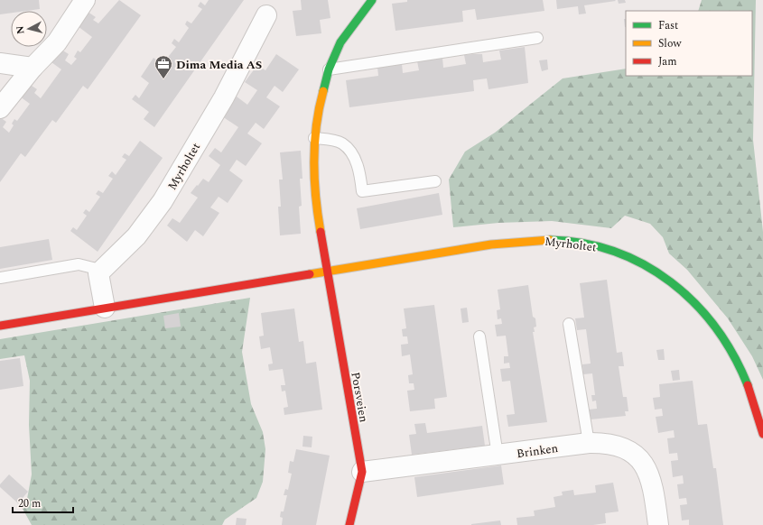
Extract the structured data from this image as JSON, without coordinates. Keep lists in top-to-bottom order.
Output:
{
  "streets": {
    "main road": ["Myrholtet", "Porsveien"],
    "street": ["Brinken"]
  },
  "crossings": [
    ["Myrholtet", "Porsveien"],
    ["Porsveien", "Brinken"]
  ],
  "places": {
    "office": ["Dima Media AS"]
  },
  "legend": ["Fast", "Slow", "Jam"],
  "scale_bar": "20 m",
  "north": "left"
}
